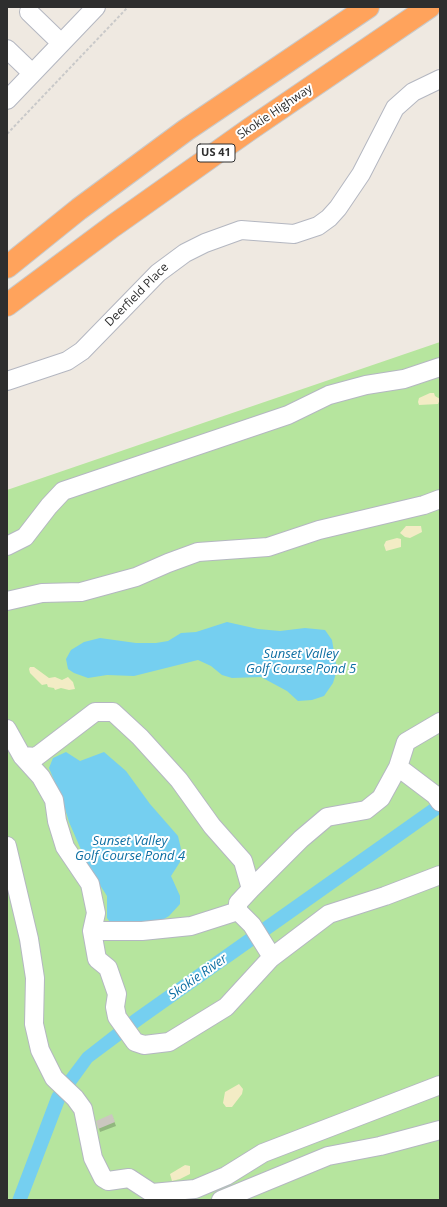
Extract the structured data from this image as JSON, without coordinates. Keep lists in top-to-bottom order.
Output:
{
  "streets": {
    "highway": ["Skokie Highway", "US 41"],
    "street": ["Deerfield Place"]
  },
  "water": ["Sunset Valley Golf Course Pond 5", "Sunset Valley Golf Course Pond 4", "Skokie River"]
}
